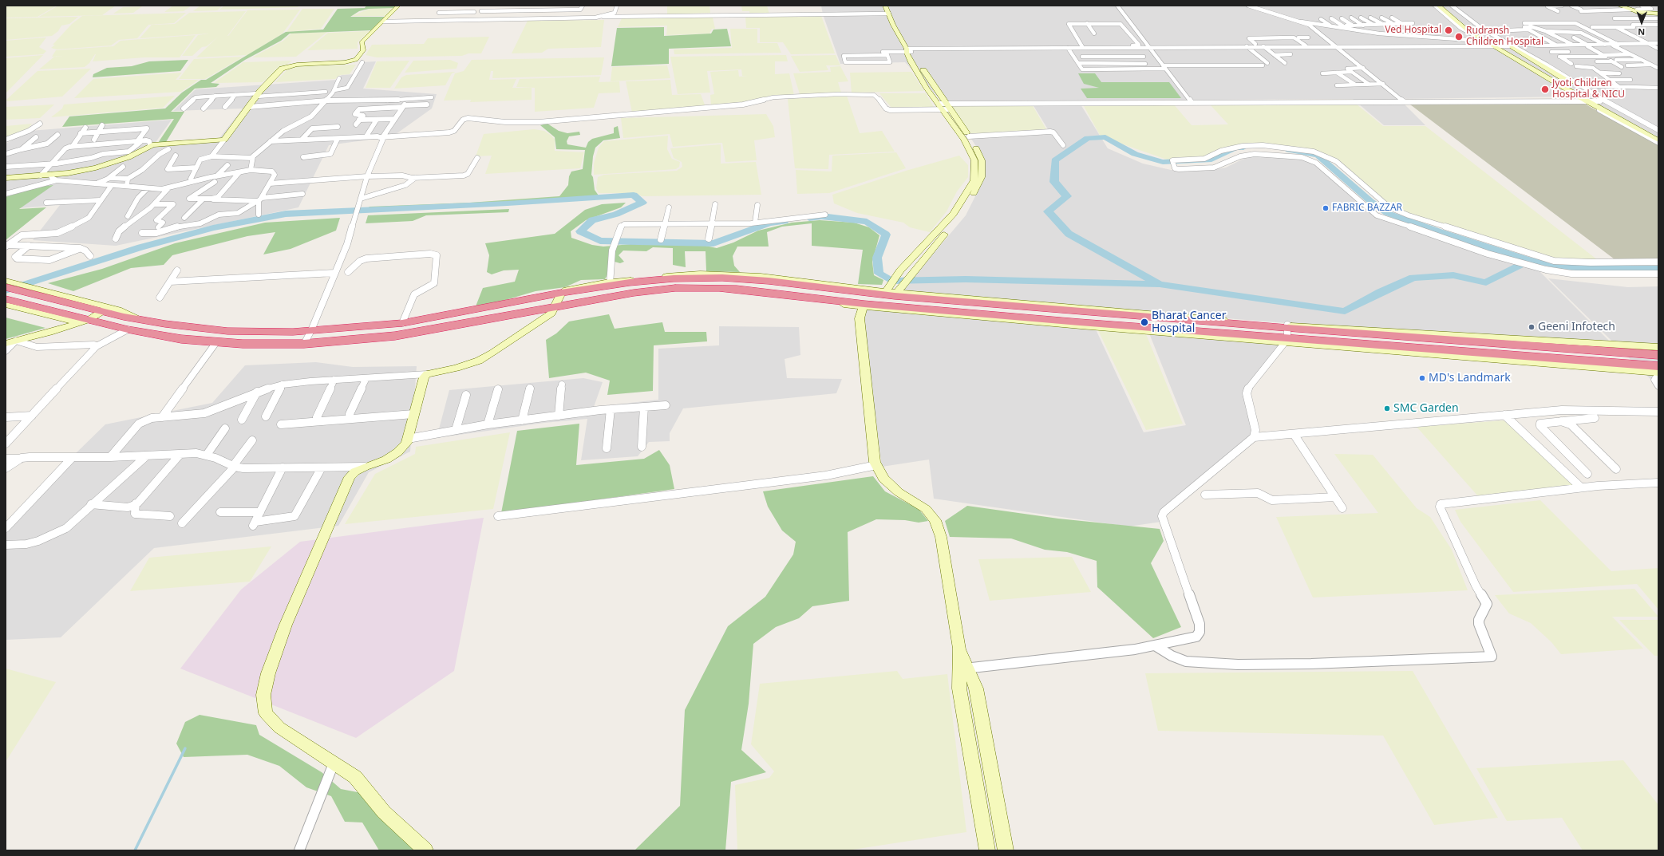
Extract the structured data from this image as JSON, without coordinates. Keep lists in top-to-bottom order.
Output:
{
  "places": [
    "Ved Hospital",
    "Rudransh Children Hospital",
    "Jyoti Children Hospital & NICU",
    "FABRIC BAZZAR",
    "Bharat Cancer Hospital",
    "Geeni Infotech",
    "MD's Landmark",
    "SMC Garden"
  ],
  "north": "bottom"
}
